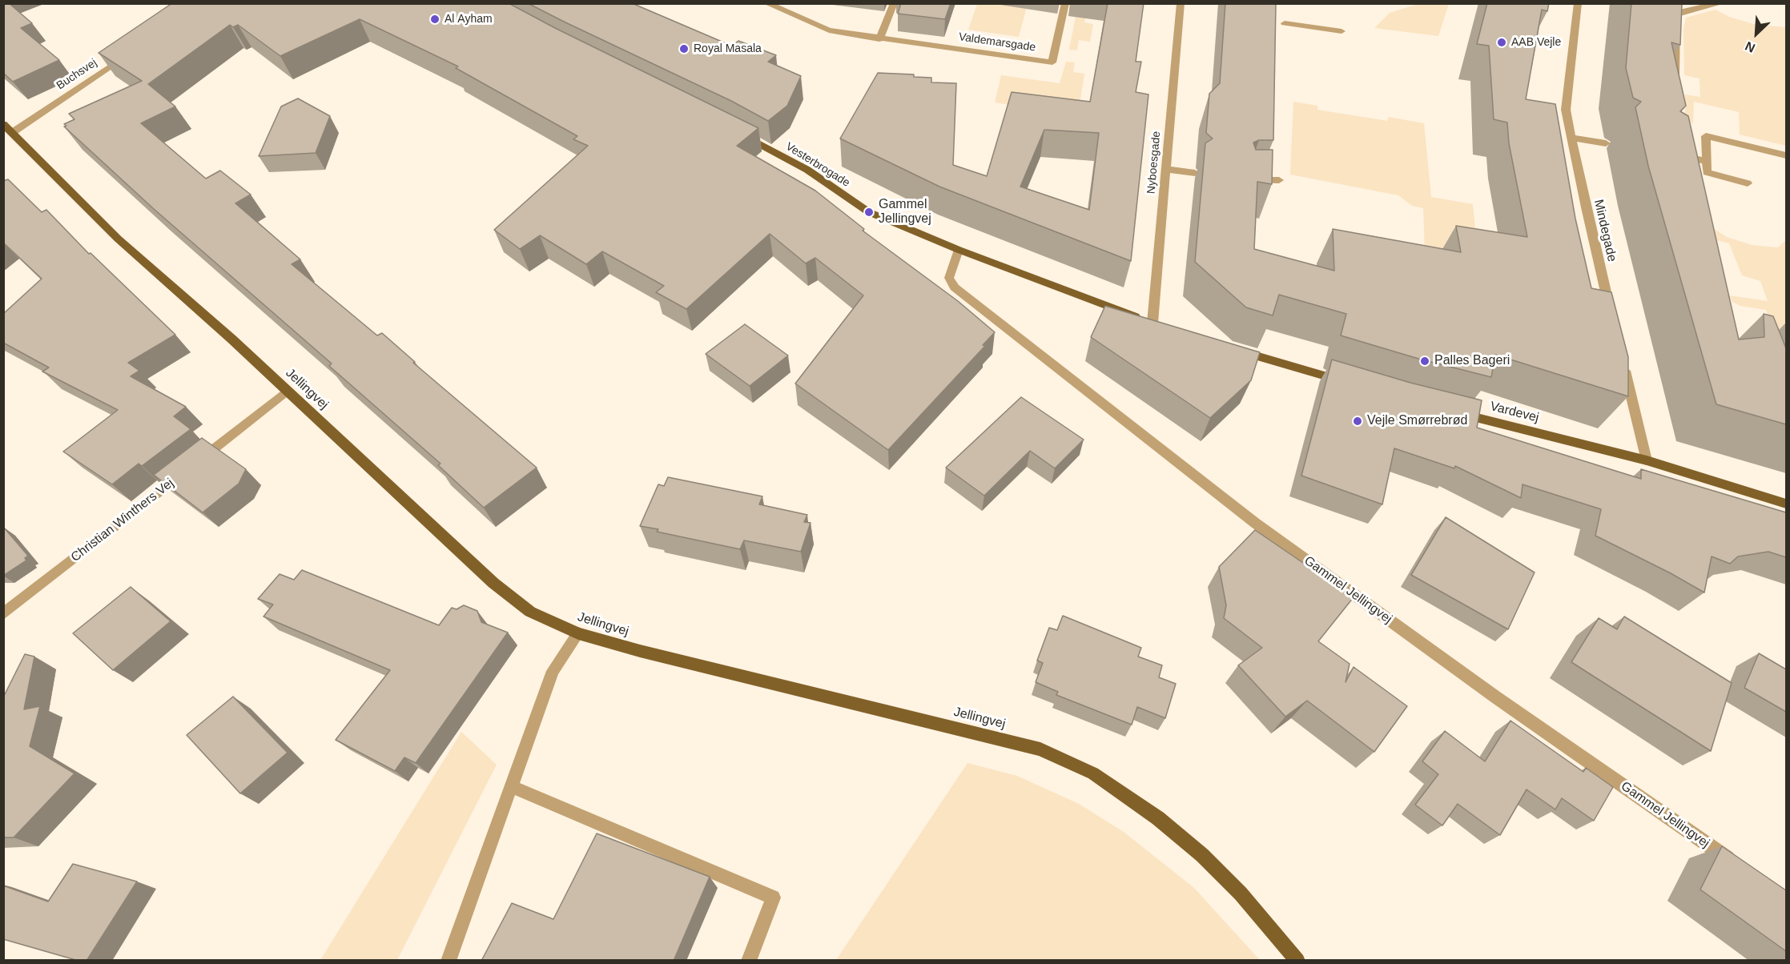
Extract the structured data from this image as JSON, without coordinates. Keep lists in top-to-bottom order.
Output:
{
  "streets": {
    "main road": ["Vesterbrogade", "Jellingvej", "Vardevej"],
    "street": [
      "Valdemarsgade",
      "Buchsvej",
      "Nyboesgade",
      "Mindegade",
      "Christian Winthers Vej",
      "Gammel Jellingvej"
    ]
  },
  "crossings": [
    ["Buchsvej", "Jellingvej"],
    ["Nyboesgade", "Vesterbrogade"],
    ["Vesterbrogade", "Gammel Jellingvej"],
    ["Jellingvej", "Christian Winthers Vej"]
  ],
  "places": [
    "Al Ayham",
    "AAB Vejle",
    "Royal Masala",
    "Gammel Jellingvej",
    "Palles Bageri",
    "Vejle Smørrebrød"
  ],
  "north": "bottom left"
}
